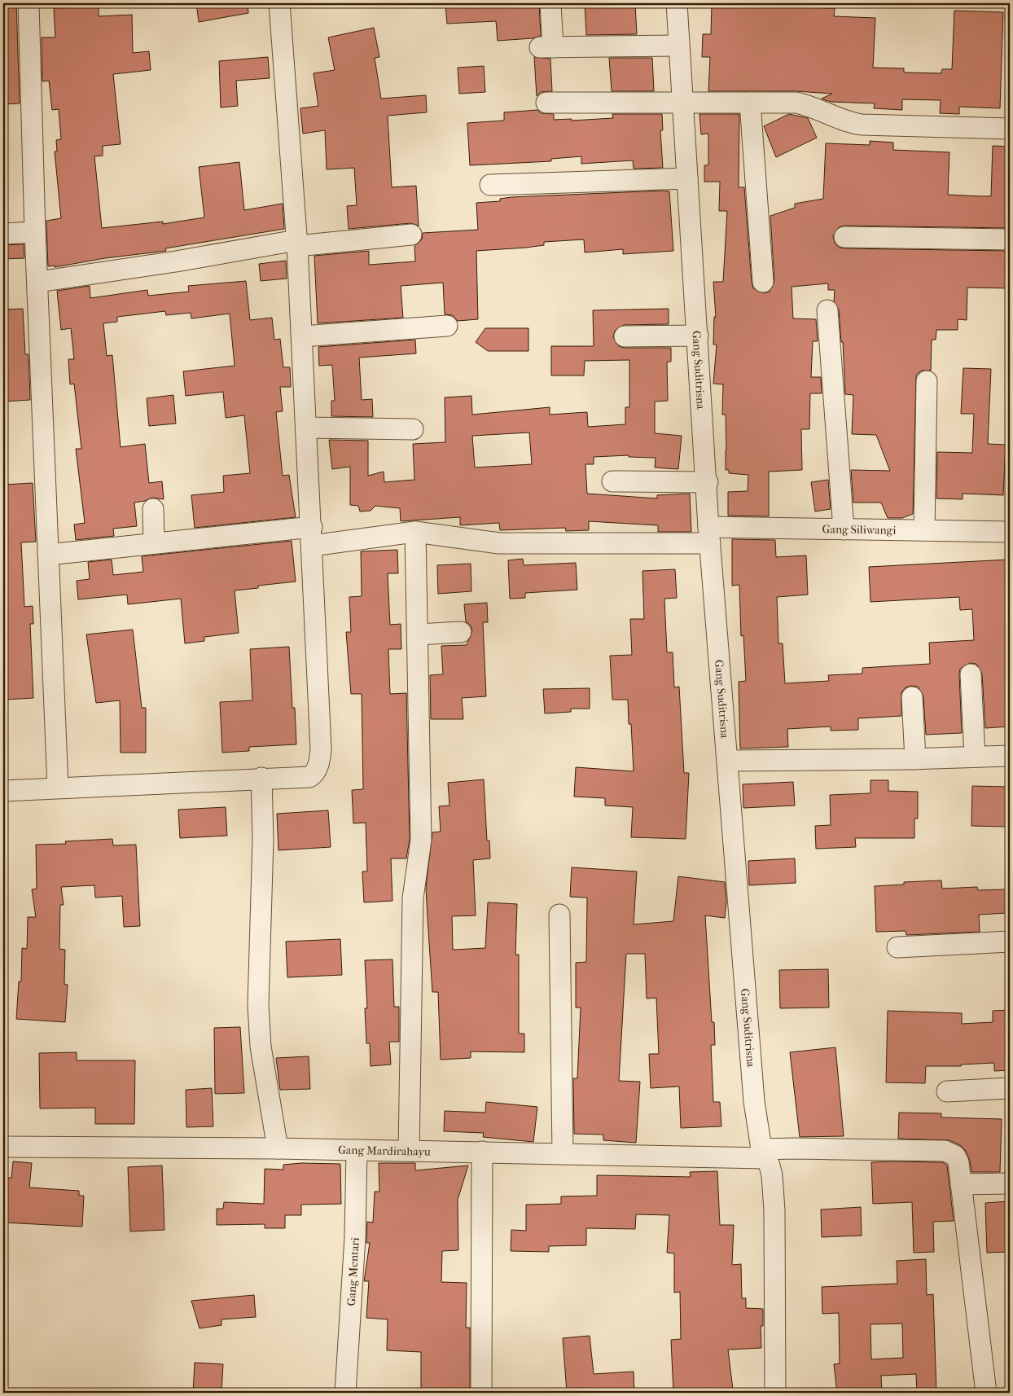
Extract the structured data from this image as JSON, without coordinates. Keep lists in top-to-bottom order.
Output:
{
  "streets": {
    "street": [
      "Gang Suditrisna",
      "Gang Siliwangi",
      "Gang Mardirahayu",
      "Gang Mentari"
    ]
  },
  "crossings": [
    ["Gang Suditrisna", "Gang Siliwangi"],
    ["Gang Suditrisna", "Gang Mardirahayu"],
    ["Gang Mardirahayu", "Gang Mentari"]
  ]
}
